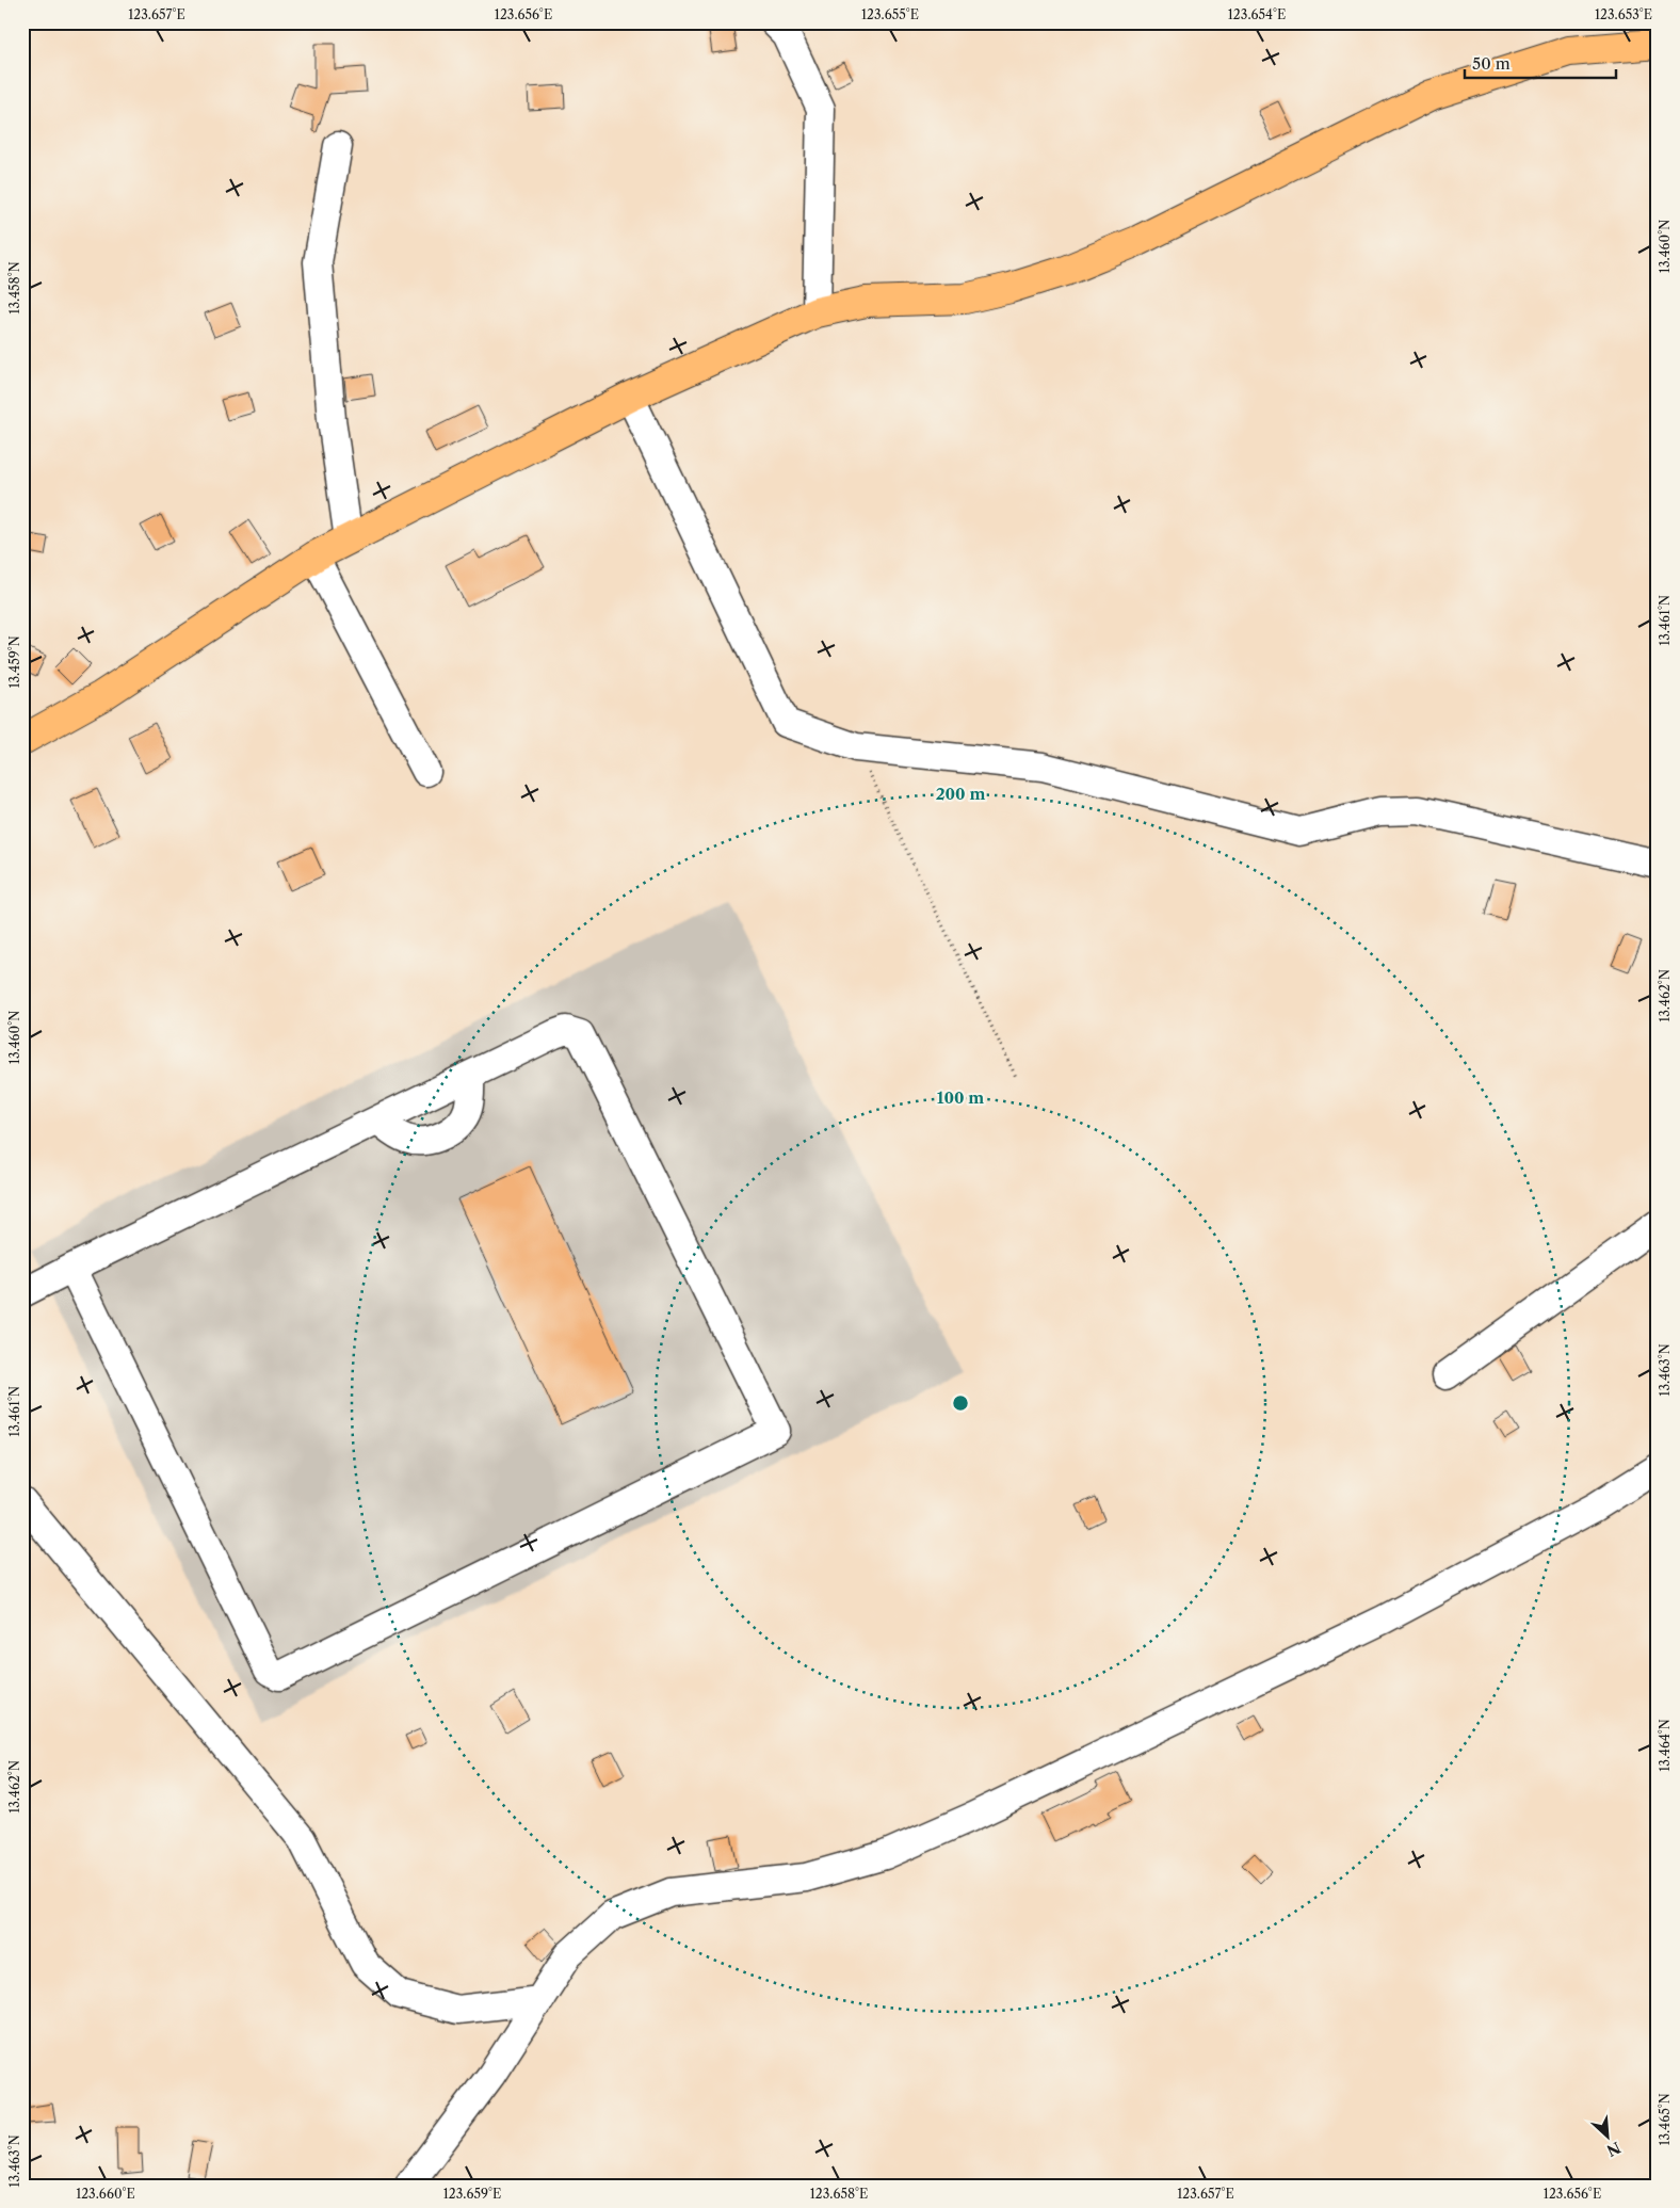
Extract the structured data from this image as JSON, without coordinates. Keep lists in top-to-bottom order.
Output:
{
  "scale_bar": "50 m",
  "north": "bottom right",
  "coordinates": [
    "123.657°E",
    "123.656°E",
    "123.655°E",
    "123.654°E",
    "123.653°E",
    "13.460°N",
    "13.458°N",
    "13.461°N",
    "13.459°N",
    "13.462°N",
    "13.463°N",
    "13.464°N",
    "13.465°N",
    "123.660°E",
    "123.659°E",
    "123.658°E"
  ],
  "rings": ["200 m", "100 m"]
}
